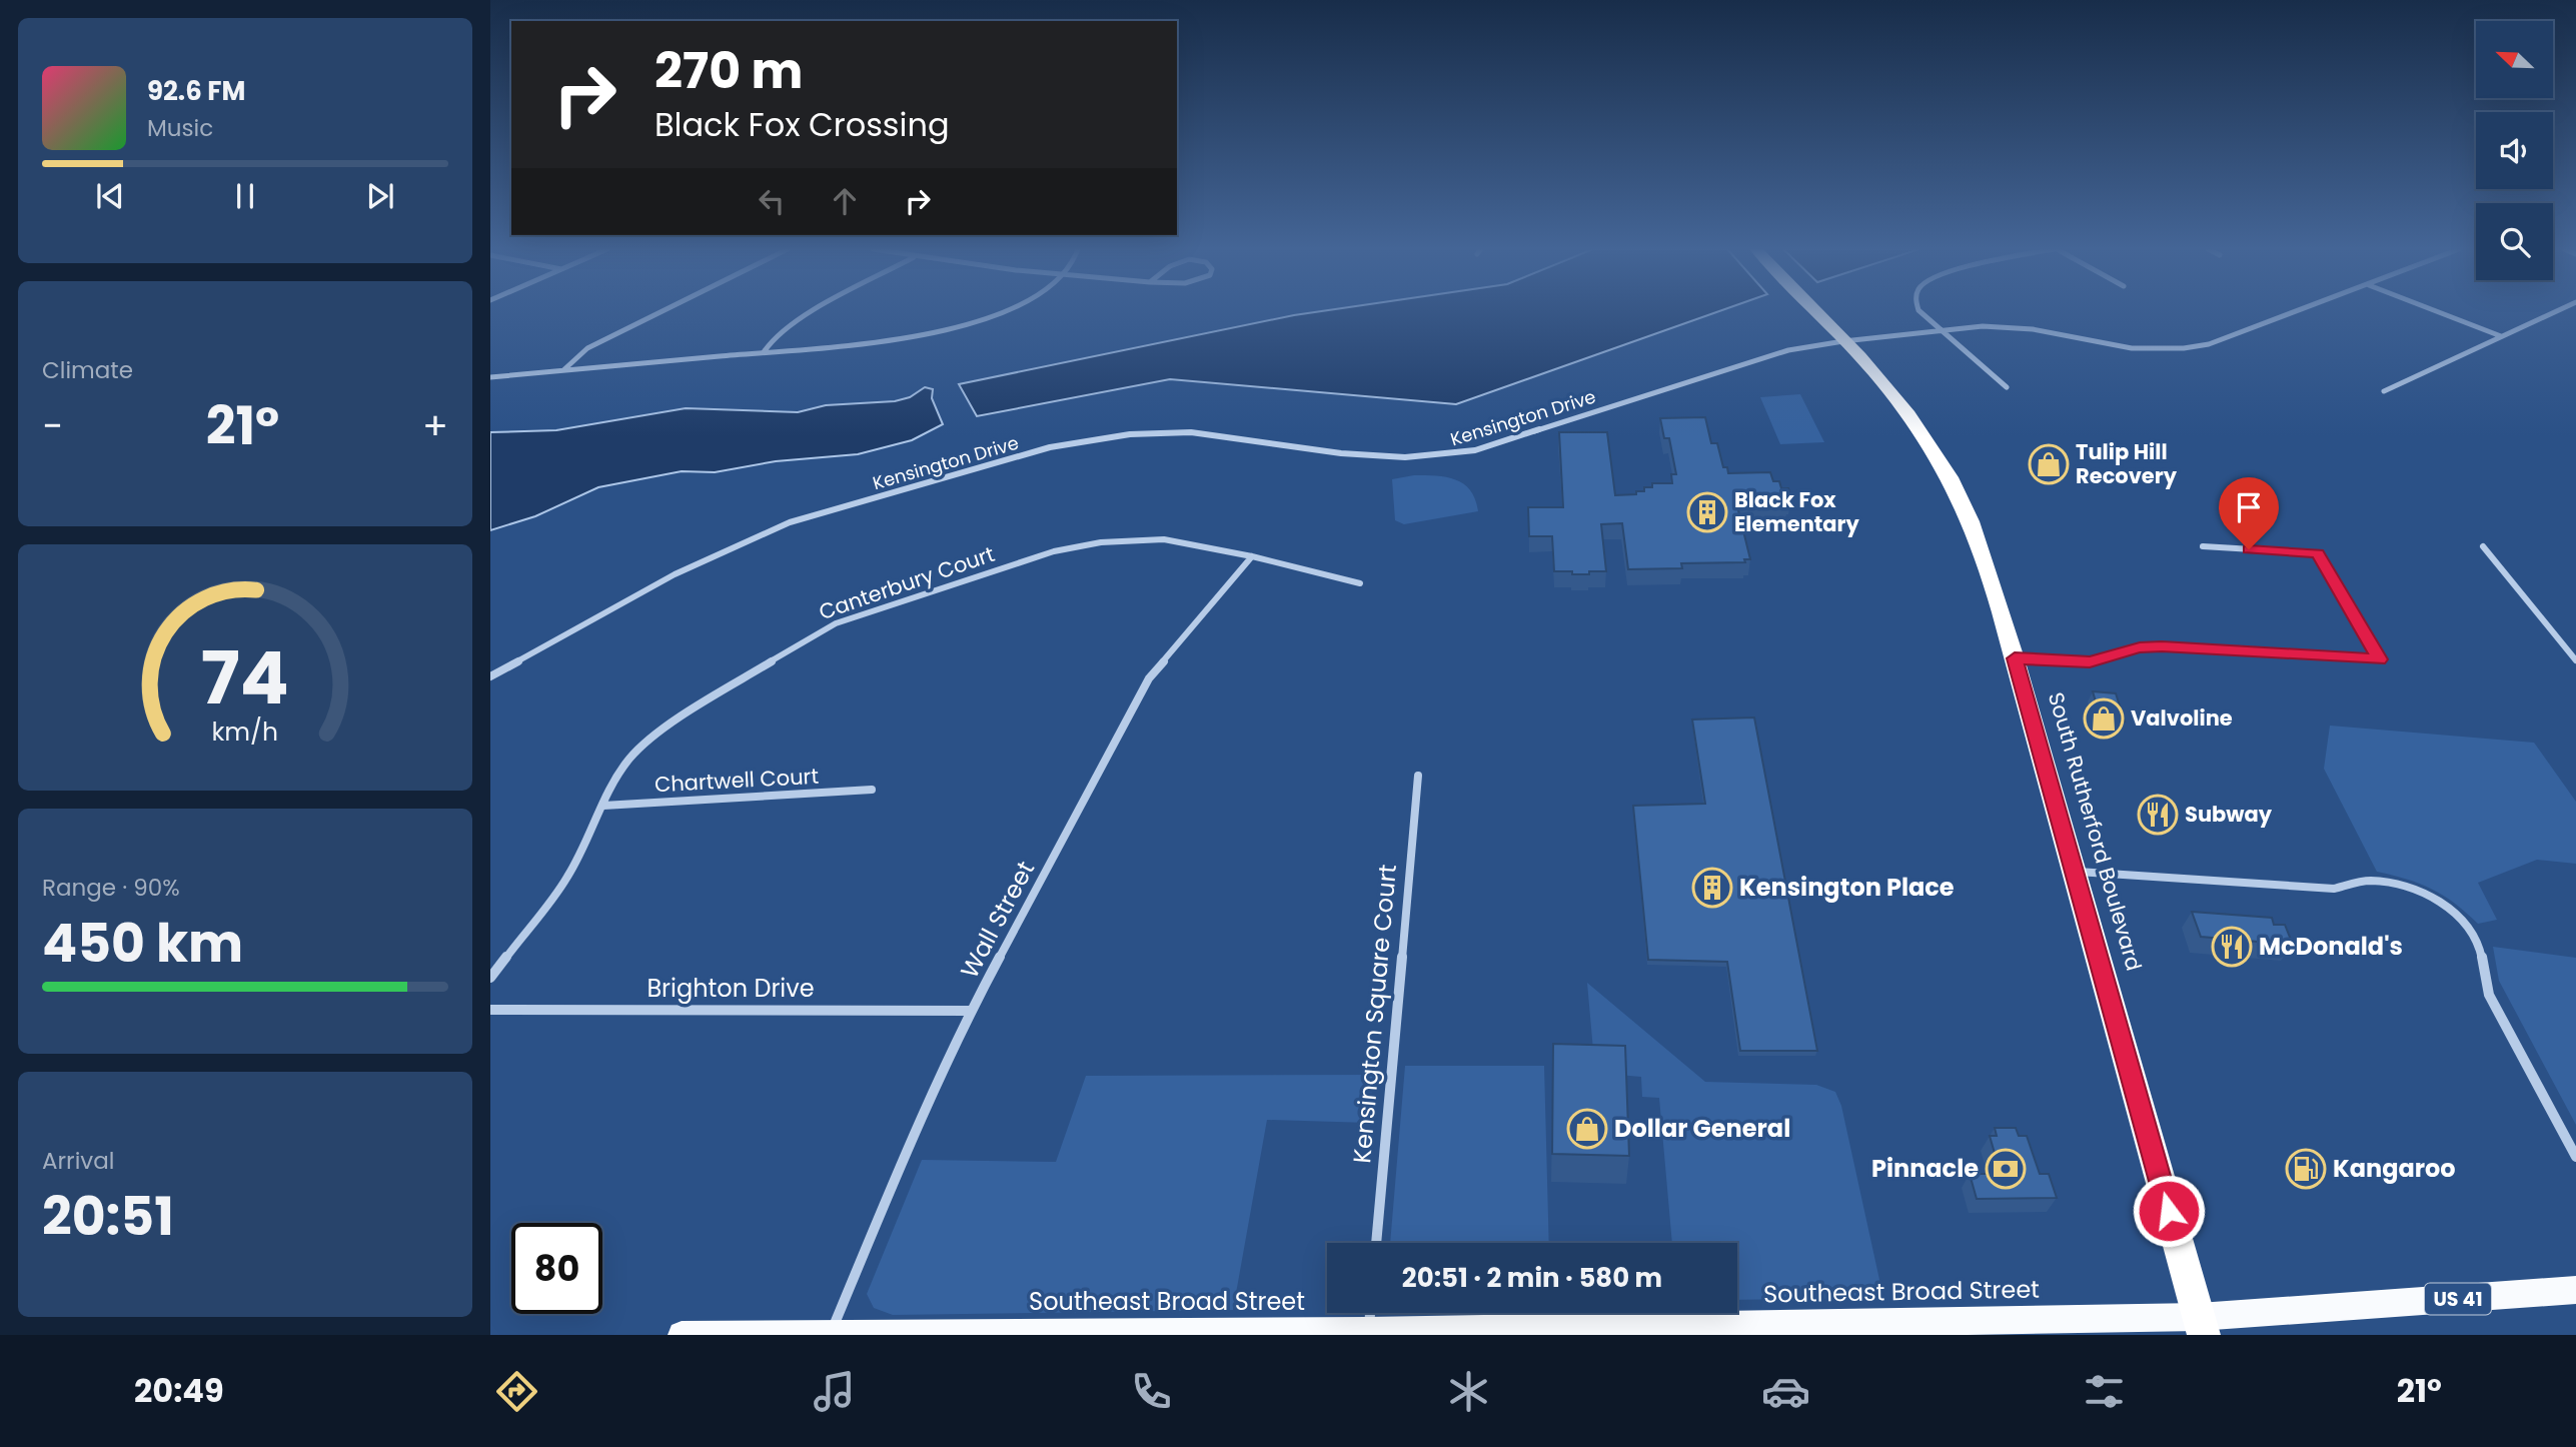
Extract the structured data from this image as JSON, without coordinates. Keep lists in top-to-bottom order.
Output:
{
  "streets": {
    "highway": ["South Rutherford Boulevard"],
    "main road": ["Southeast Broad Street", "US 41"],
    "street": [
      "Kensington Drive",
      "Canterbury Court",
      "Chartwell Court",
      "Wall Street",
      "Brighton Drive",
      "Kensington Square Court"
    ]
  },
  "crossings": [
    ["Kensington Drive", "South Rutherford Boulevard"],
    ["Canterbury Court", "Chartwell Court"],
    ["Canterbury Court", "Wall Street"],
    ["South Rutherford Boulevard", "Southeast Broad Street"],
    ["Wall Street", "Brighton Drive"],
    ["Wall Street", "Southeast Broad Street"]
  ],
  "places": {
    "shop": ["Tulip Hill Recovery", "Valvoline", "Dollar General"],
    "building": ["Black Fox Elementary", "Kensington Place"],
    "restaurant": ["Subway", "McDonald's"],
    "bank": ["Pinnacle"],
    "fuel station": ["Kangaroo"]
  },
  "north": "top left",
  "page": {
    "turn": ["270 m", "Black Fox Crossing"],
    "song": ["92.6 FM", "Music"],
    "tile": [
      "Climate",
      ["Range · 90%", "450 km"],
      ["Arrival", "20:51"]
    ],
    "heat": ["−", "21°", "+"],
    "limit": "80",
    "trip": "20:51 · 2 min · 580 m",
    "tabs": ["20:49", "21°"],
    "gauge": ["74", "km/h"]
  }
}
